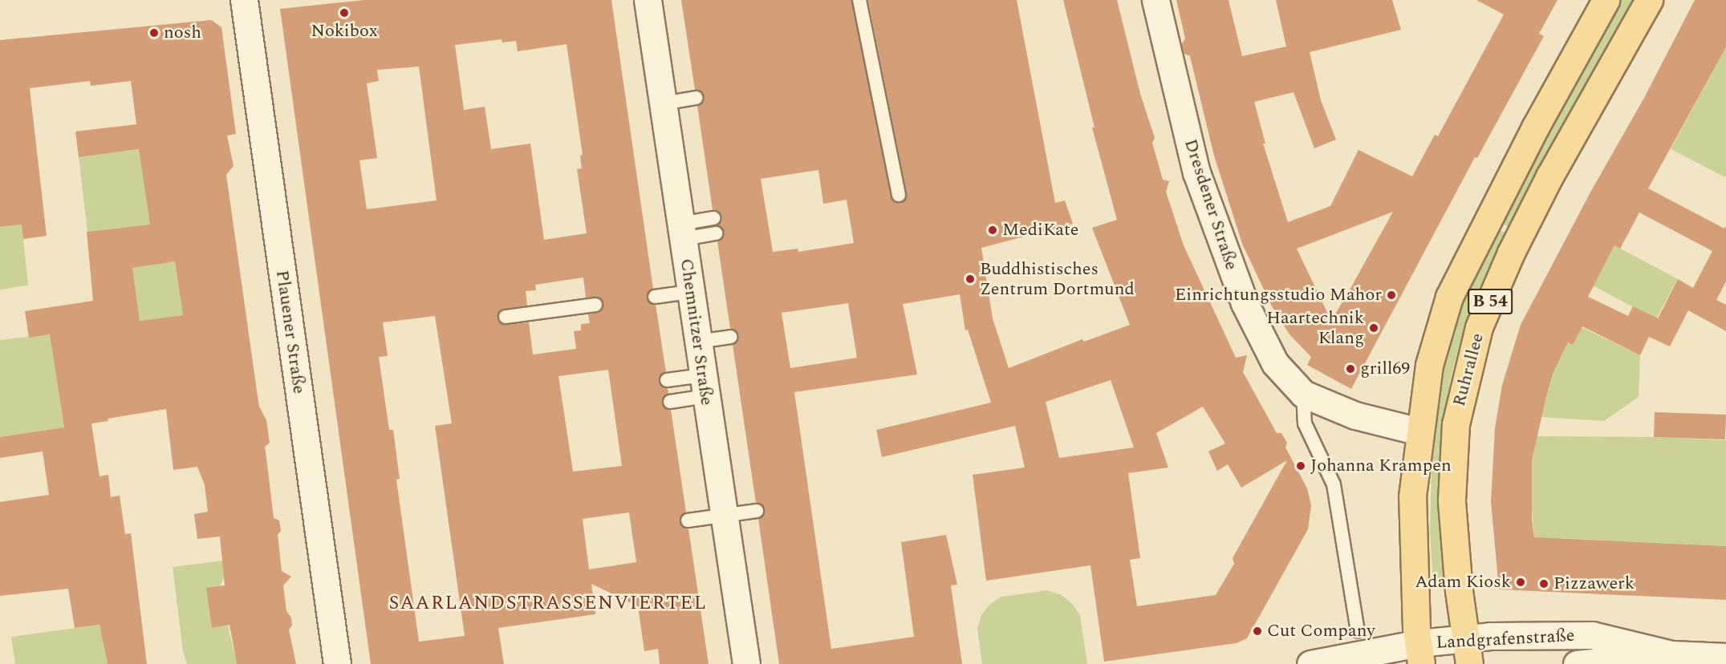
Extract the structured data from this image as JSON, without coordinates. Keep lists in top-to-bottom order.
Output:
{
  "streets": {
    "main road": ["B 54", "Ruhrallee"],
    "street": [
      "Dresdener Straße",
      "Plauener Straße",
      "Chemnitzer Straße",
      "Landgrafenstraße"
    ]
  },
  "crossings": [
    ["Dresdener Straße", "Ruhrallee"],
    ["Ruhrallee", "Landgrafenstraße"]
  ],
  "districts": ["SAARLANDSTRASSENVIERTEL"],
  "places": [
    "Nokibox",
    "nosh",
    "MediKate",
    "Buddhistisches Zentrum Dortmund",
    "Einrichtungsstudio Mahor",
    "Haartechnik Klang",
    "grill69",
    "Johanna Krampen",
    "Adam Kiosk",
    "Pizzawerk",
    "Cut Company"
  ]
}
